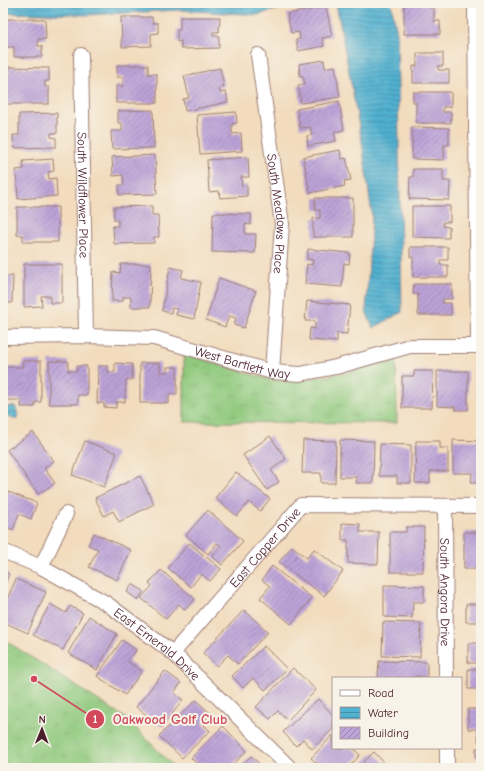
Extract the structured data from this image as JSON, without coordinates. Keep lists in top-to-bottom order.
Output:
{
  "streets": {
    "street": [
      "South Wildflower Place",
      "South Meadows Place",
      "West Bartlett Way",
      "East Copper Drive",
      "South Angora Drive",
      "East Emerald Drive"
    ]
  },
  "crossings": [
    ["South Wildflower Place", "West Bartlett Way"],
    ["South Meadows Place", "West Bartlett Way"],
    ["East Copper Drive", "South Angora Drive"],
    ["East Copper Drive", "East Emerald Drive"]
  ],
  "places": ["Oakwood Golf Club"],
  "legend": ["Road", "Water", "Building"],
  "north": "top"
}
